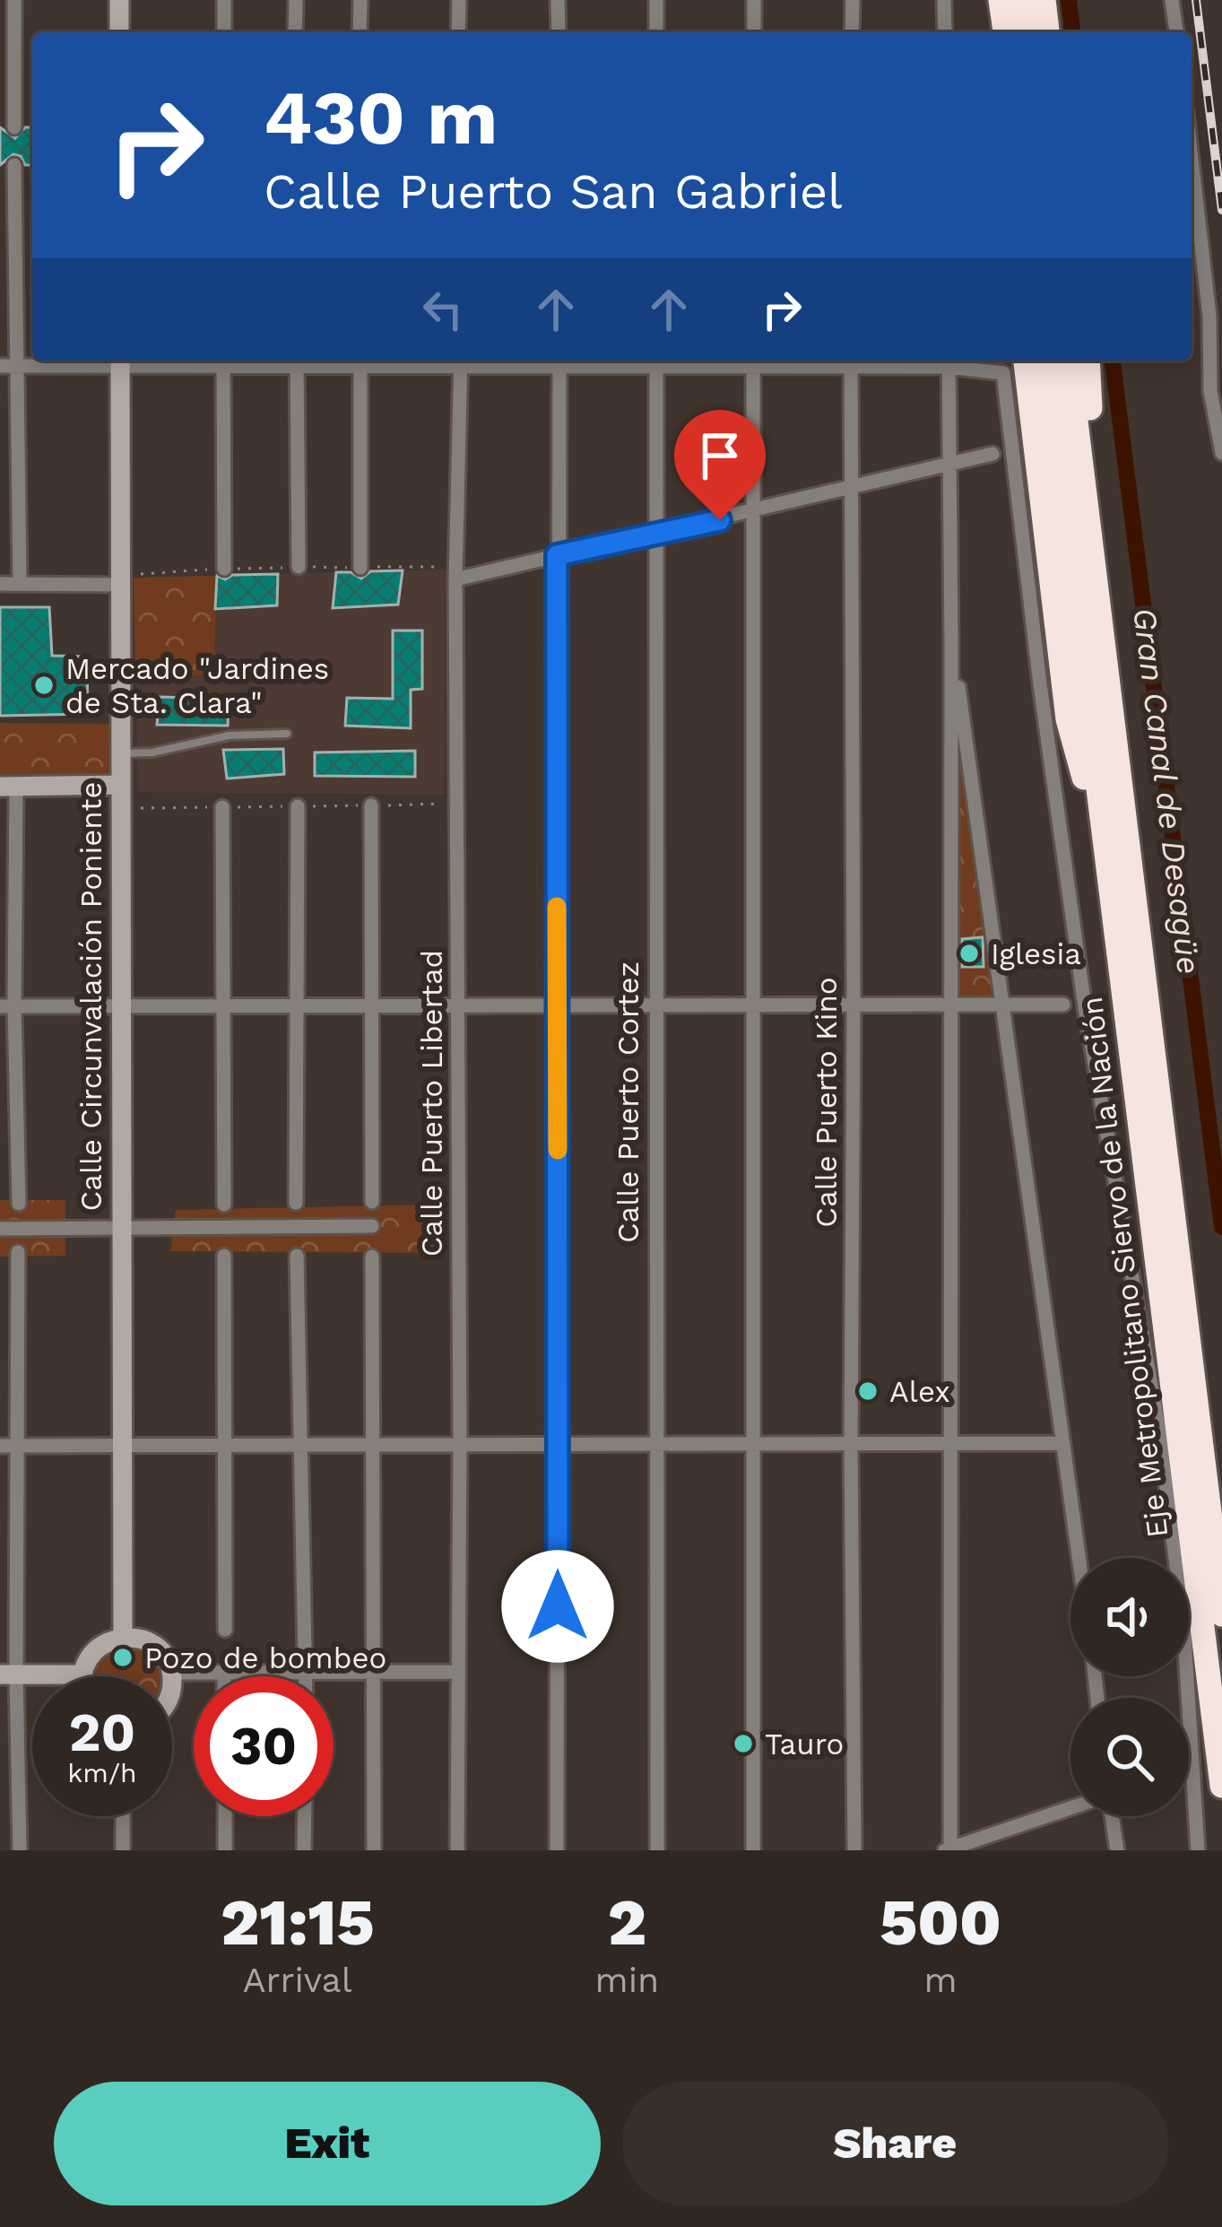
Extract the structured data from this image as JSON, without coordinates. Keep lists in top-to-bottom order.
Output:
{
  "streets": {
    "highway": ["Eje Metropolitano Siervo de la Nación"],
    "street": [
      "Calle Circunvalación Poniente",
      "Calle Puerto Cortez",
      "Calle Puerto Kino",
      "Calle Puerto Libertad"
    ]
  },
  "water": ["Gran Canal de Desagüe"],
  "places": [
    "Mercado \"Jardines de Sta. Clara\"",
    "Iglesia",
    "Alex",
    "Pozo de bombeo",
    "Tauro"
  ],
  "page": {
    "turn": ["430 m", "Calle Puerto San Gabriel"],
    "speed": "20 km/h",
    "limit": "30",
    "eta": [
      "21:15",
      "Arrival",
      "2",
      "min",
      "500",
      "m"
    ],
    "buttons": ["Exit", "Share"]
  }
}
